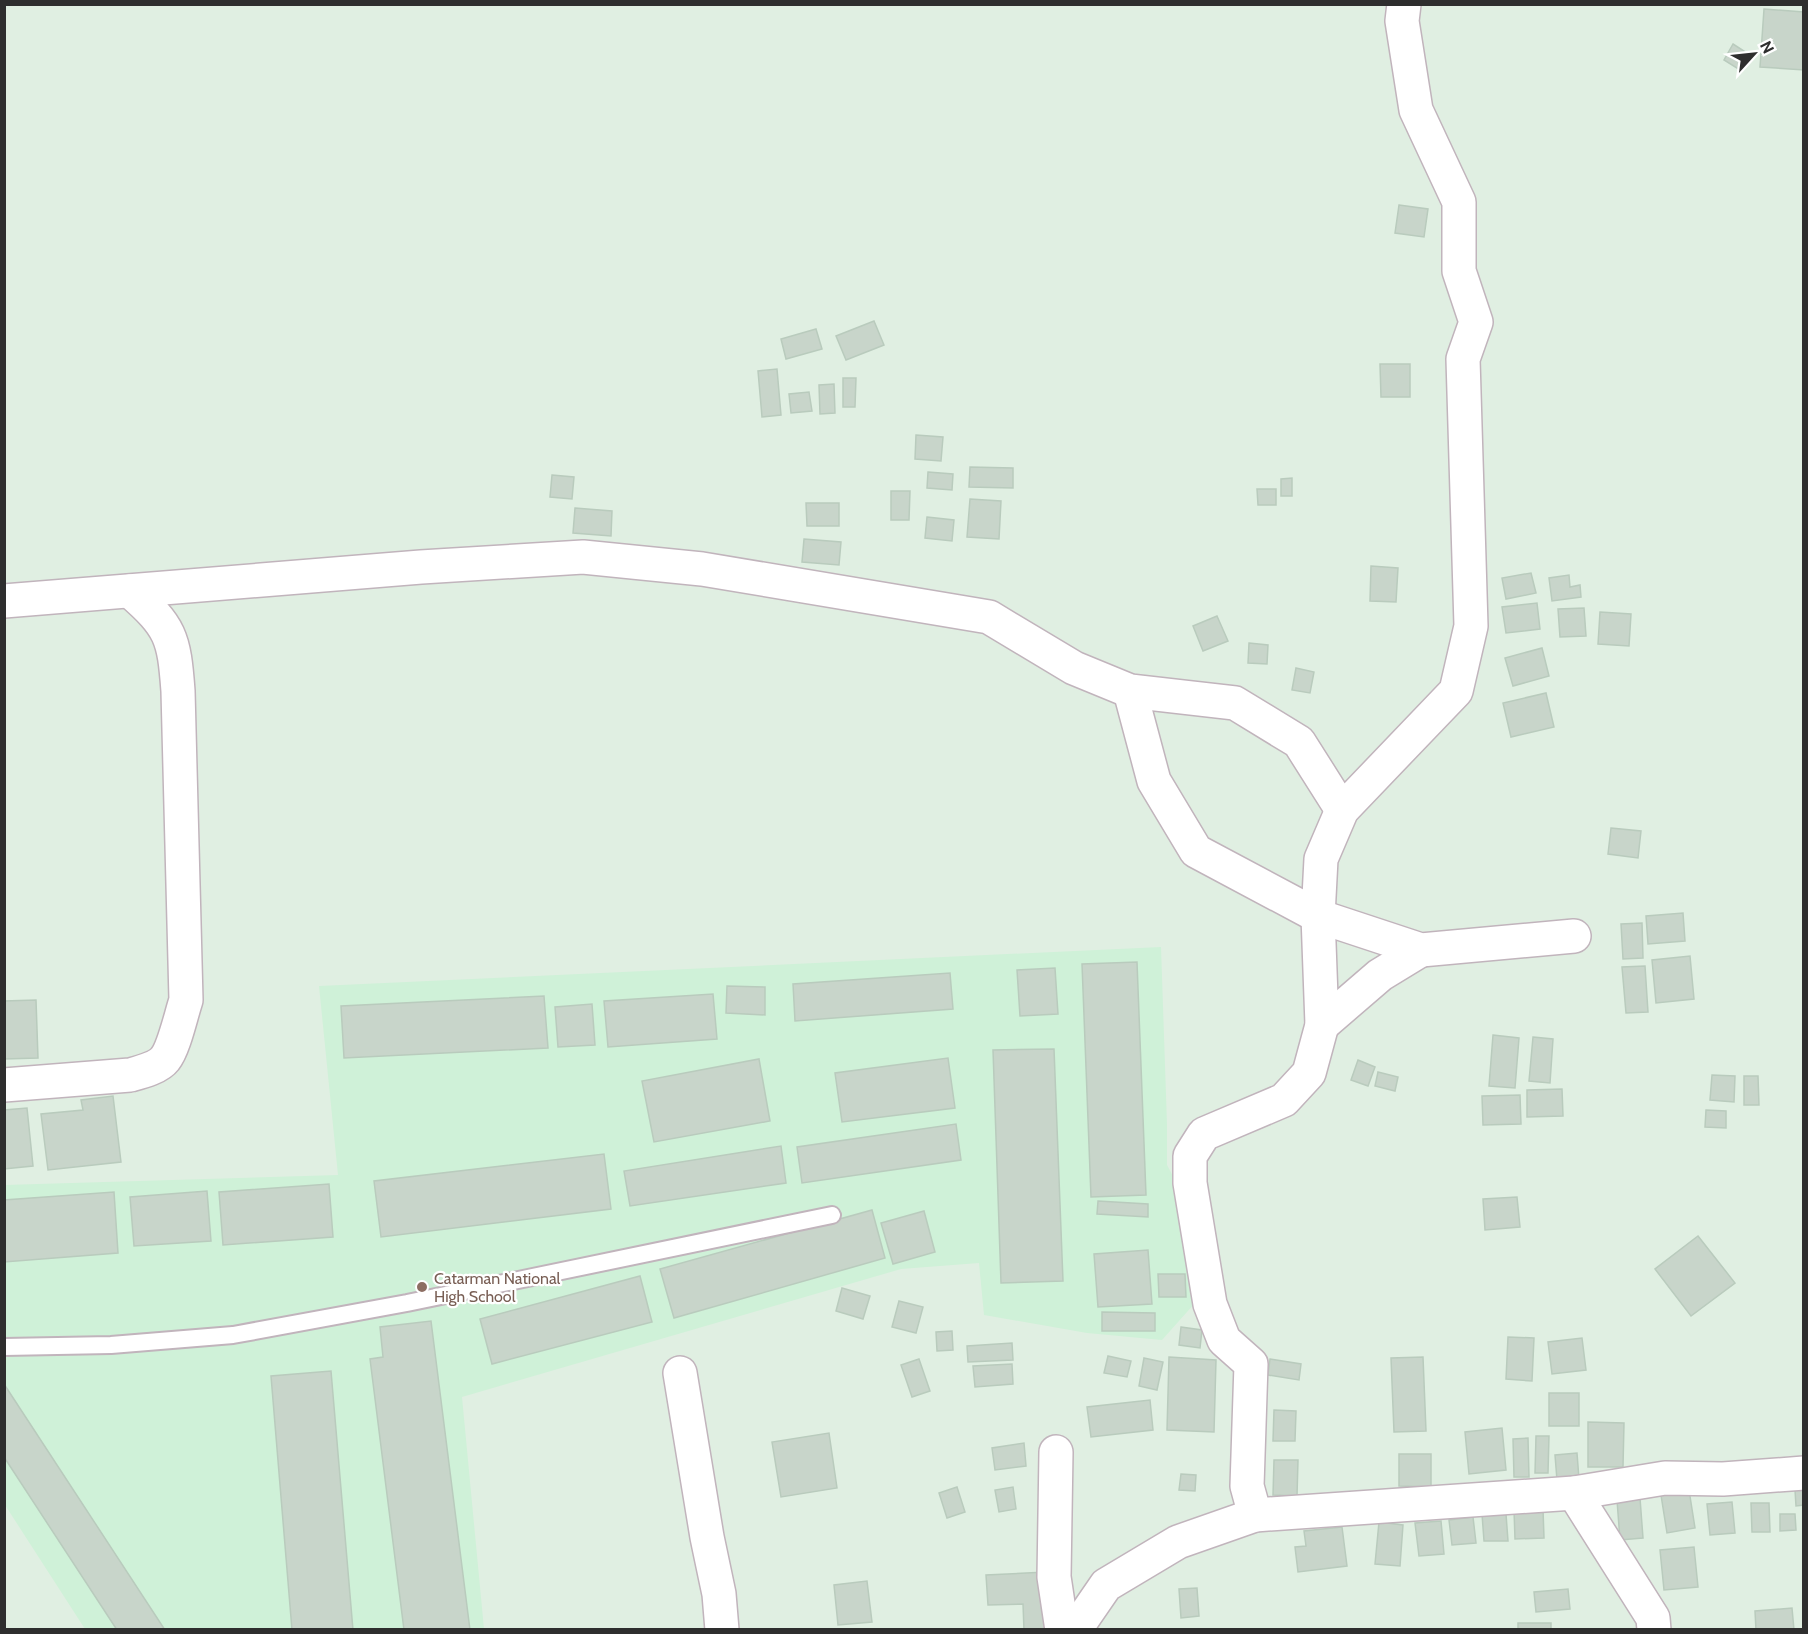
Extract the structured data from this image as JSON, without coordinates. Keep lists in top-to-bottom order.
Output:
{
  "places": ["Catarman National High School"],
  "north": "top right"
}
